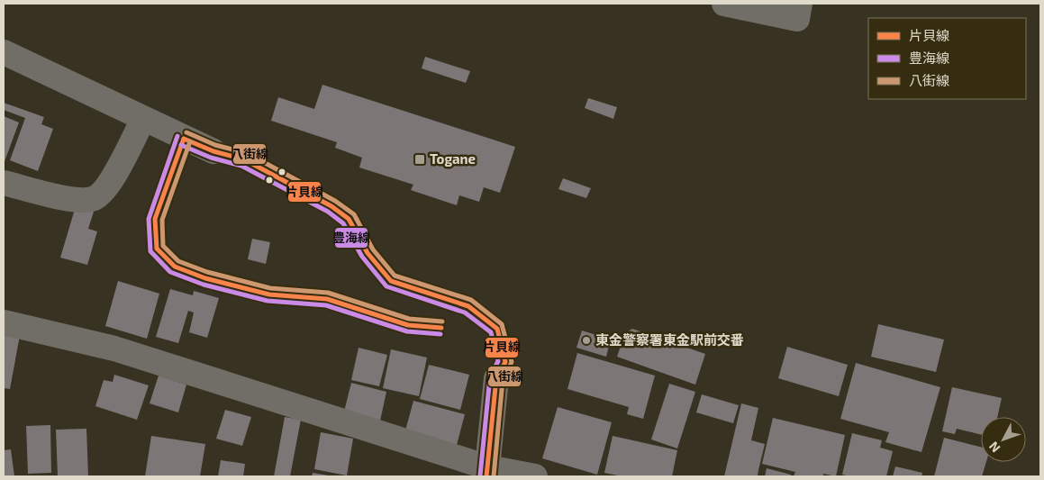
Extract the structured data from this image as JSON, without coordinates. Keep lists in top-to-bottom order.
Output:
{
  "places": {
    "transit": ["Togane"],
    "other": ["東金警察署東金駅前交番"]
  },
  "lines": ["transit line 八街線", "transit line 豊海線", "transit line 片貝線"],
  "legend": ["片貝線", "豊海線", "八街線"],
  "north": "bottom left"
}
